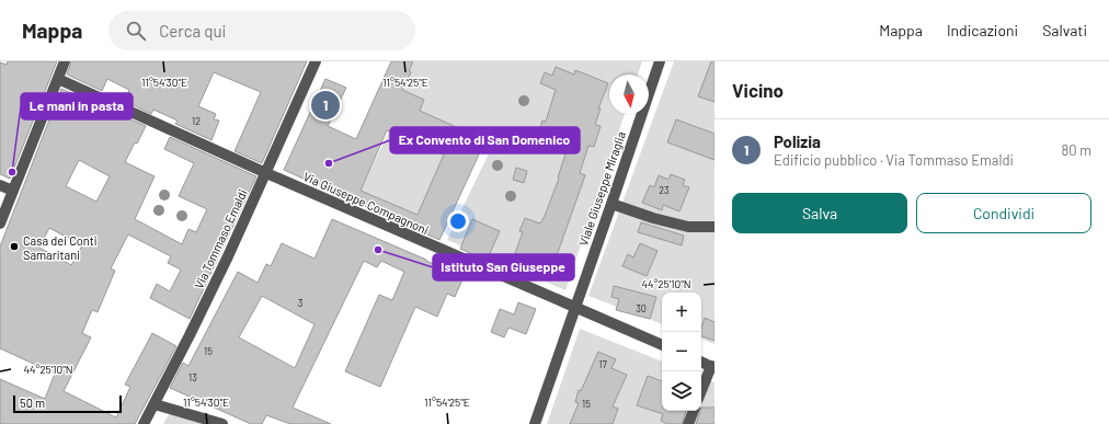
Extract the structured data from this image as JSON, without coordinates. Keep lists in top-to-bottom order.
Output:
{
  "streets": {
    "street": ["Viale Giuseppe Miraglia", "Via Giuseppe Compagnoni", "Via Tommaso Emaldi"]
  },
  "crossings": [
    ["Viale Giuseppe Miraglia", "Via Giuseppe Compagnoni"],
    ["Via Giuseppe Compagnoni", "Via Tommaso Emaldi"]
  ],
  "places": [
    "Ex Convento di San Domenico",
    "Le mani in pasta",
    "Casa dei Conti Samaritani",
    "Istituto San Giuseppe"
  ],
  "house_numbers": [
    "12",
    "23",
    "3",
    "30",
    "15",
    "17",
    "13",
    "15"
  ],
  "scale_bar": "50 m",
  "north": "bottom",
  "page": {
    "header": "Mappa",
    "search": "Cerca qui",
    "nav": ["Mappa", "Indicazioni", "Salvati"],
    "heading": "Vicino",
    "pins": "1",
    "list": [
      {
        "mark": "1",
        "name": "Polizia",
        "note": "Edificio pubblico · Via Tommaso Emaldi",
        "value": "80 m"
      }
    ],
    "buttons": ["Salva", "Condividi"],
    "map_buttons": ["+", "−"],
    "scale": "50 m"
  },
  "coordinates": ["11°54'30\"E", "11°54'25\"E", "44°25'10\"N"]
}
